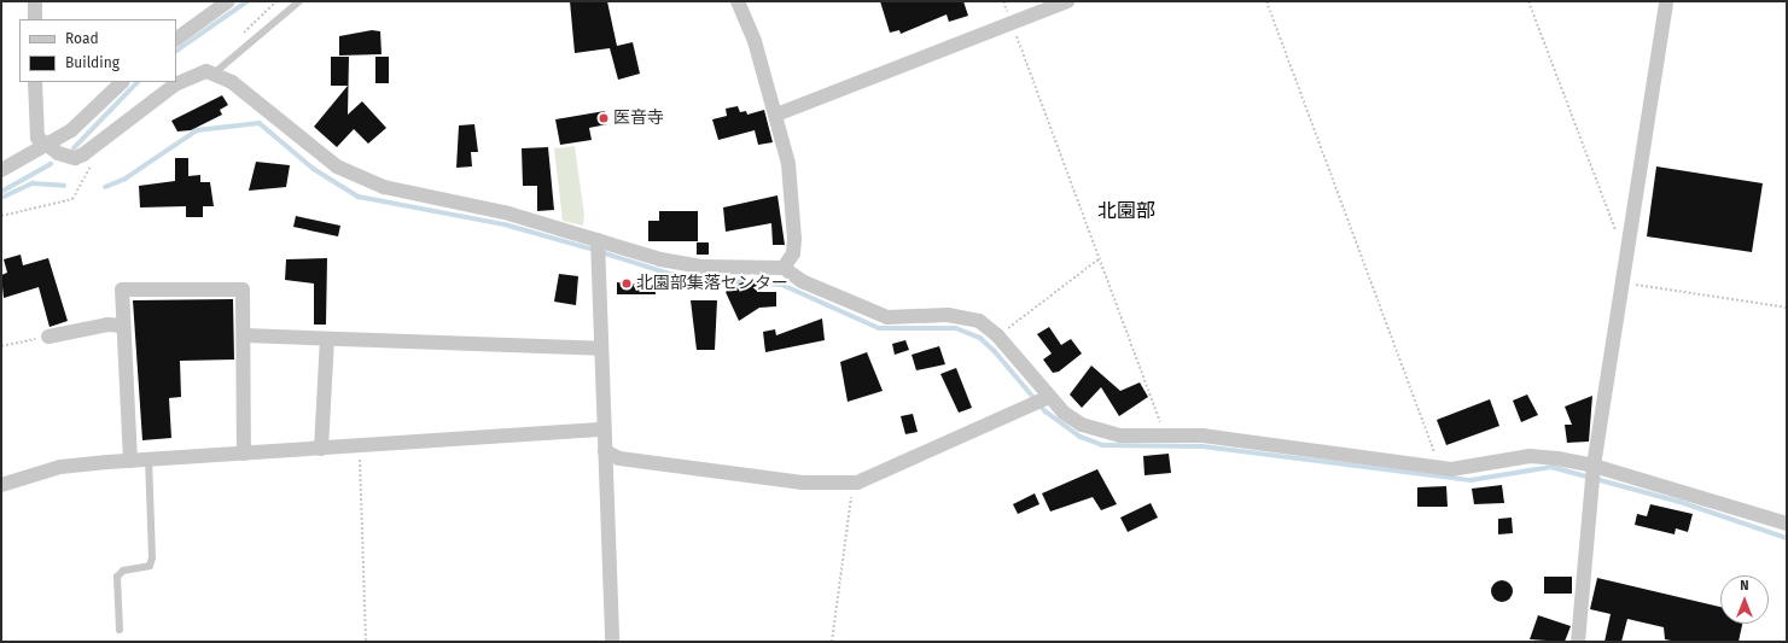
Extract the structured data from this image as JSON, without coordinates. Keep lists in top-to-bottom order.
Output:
{
  "districts": ["北園部"],
  "places": ["医音寺", "北園部集落センター"],
  "legend": ["Road", "Building"],
  "north": "top"
}
